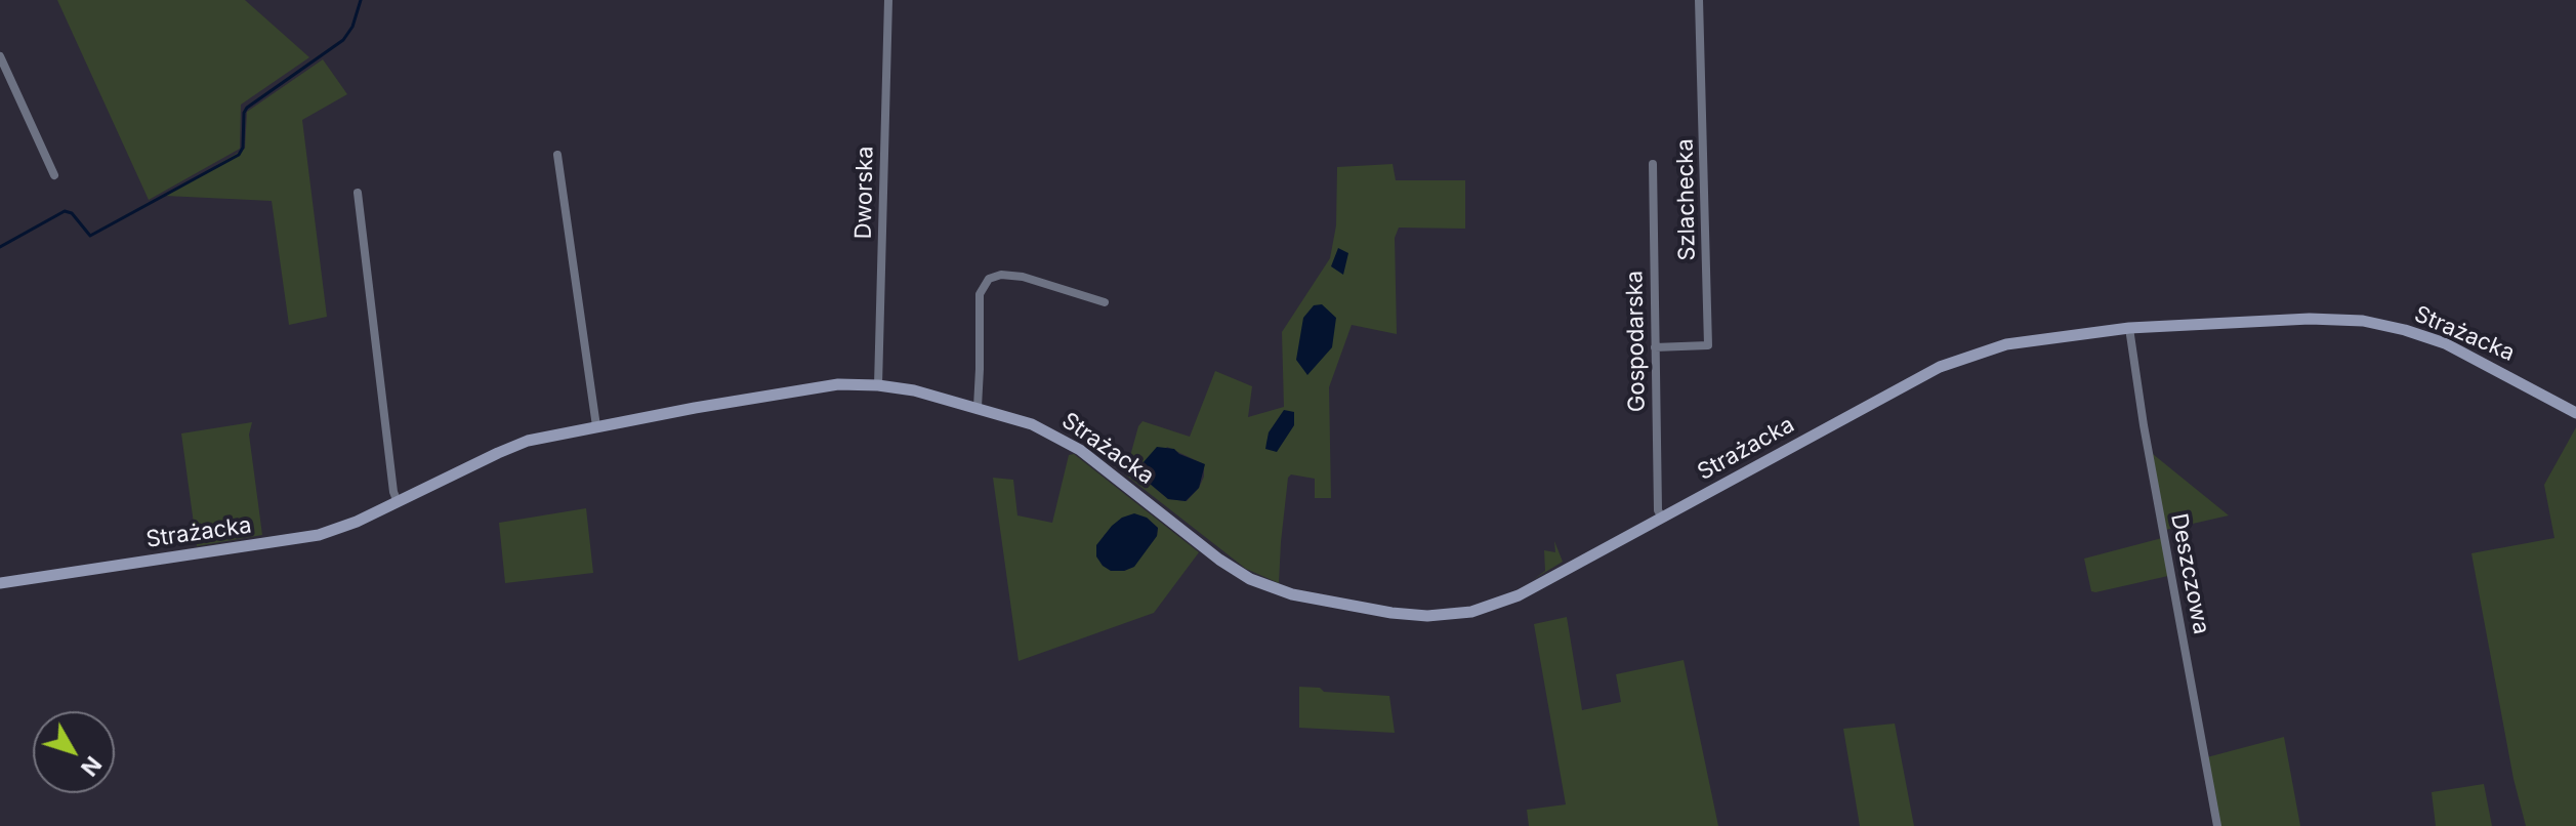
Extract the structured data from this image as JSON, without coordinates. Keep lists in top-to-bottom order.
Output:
{
  "streets": {
    "street": [
      "Dworska",
      "Szlachecka",
      "Strażacka",
      "Gospodarska",
      "Deszczowa"
    ]
  },
  "crossings": [
    ["Dworska", "Strażacka"],
    ["Szlachecka", "Gospodarska"],
    ["Strażacka", "Gospodarska"],
    ["Strażacka", "Deszczowa"]
  ],
  "north": "bottom right"
}
